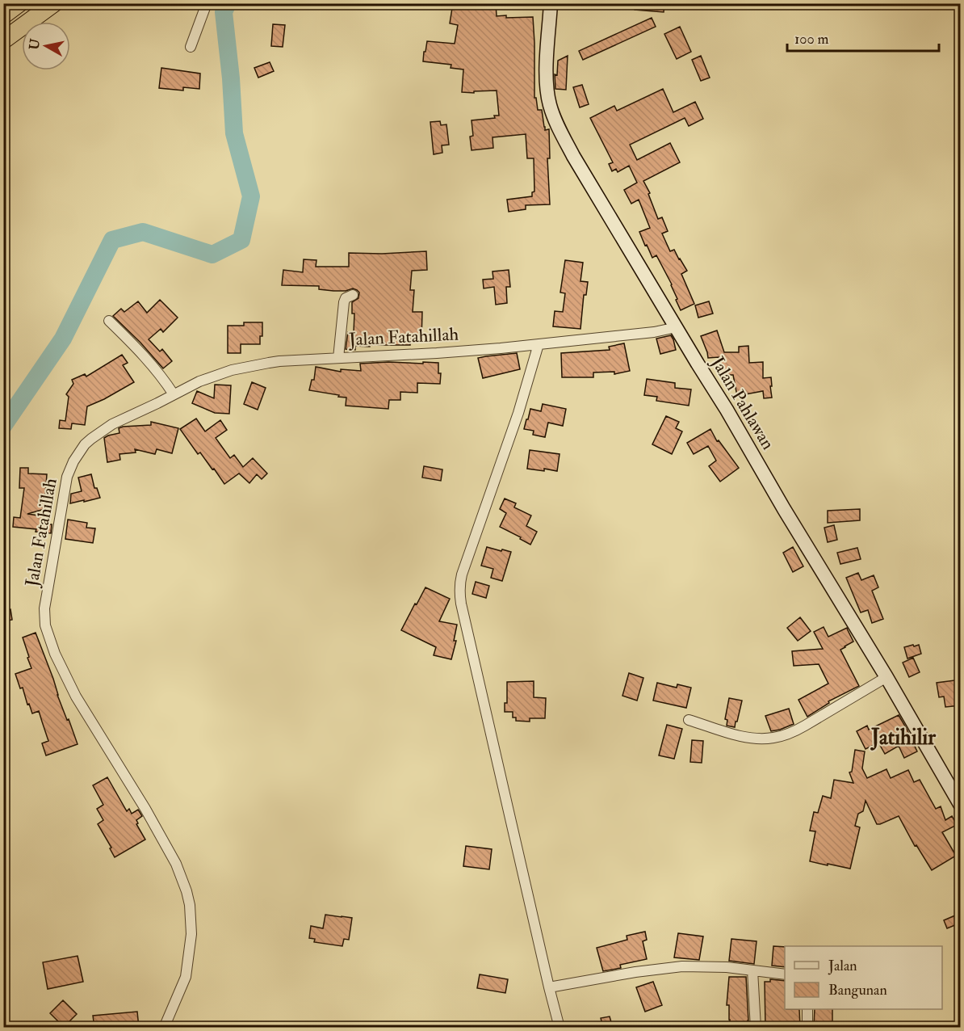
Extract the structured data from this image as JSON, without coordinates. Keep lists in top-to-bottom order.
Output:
{
  "streets": {
    "street": ["Jalan Fatahillah", "Jalan Pahlawan"]
  },
  "crossings": [
    ["Jalan Fatahillah", "Jalan Pahlawan"]
  ],
  "districts": ["Jatihilir"],
  "legend": ["Jalan", "Bangunan"],
  "scale_bar": "100 m",
  "north": "left"
}
